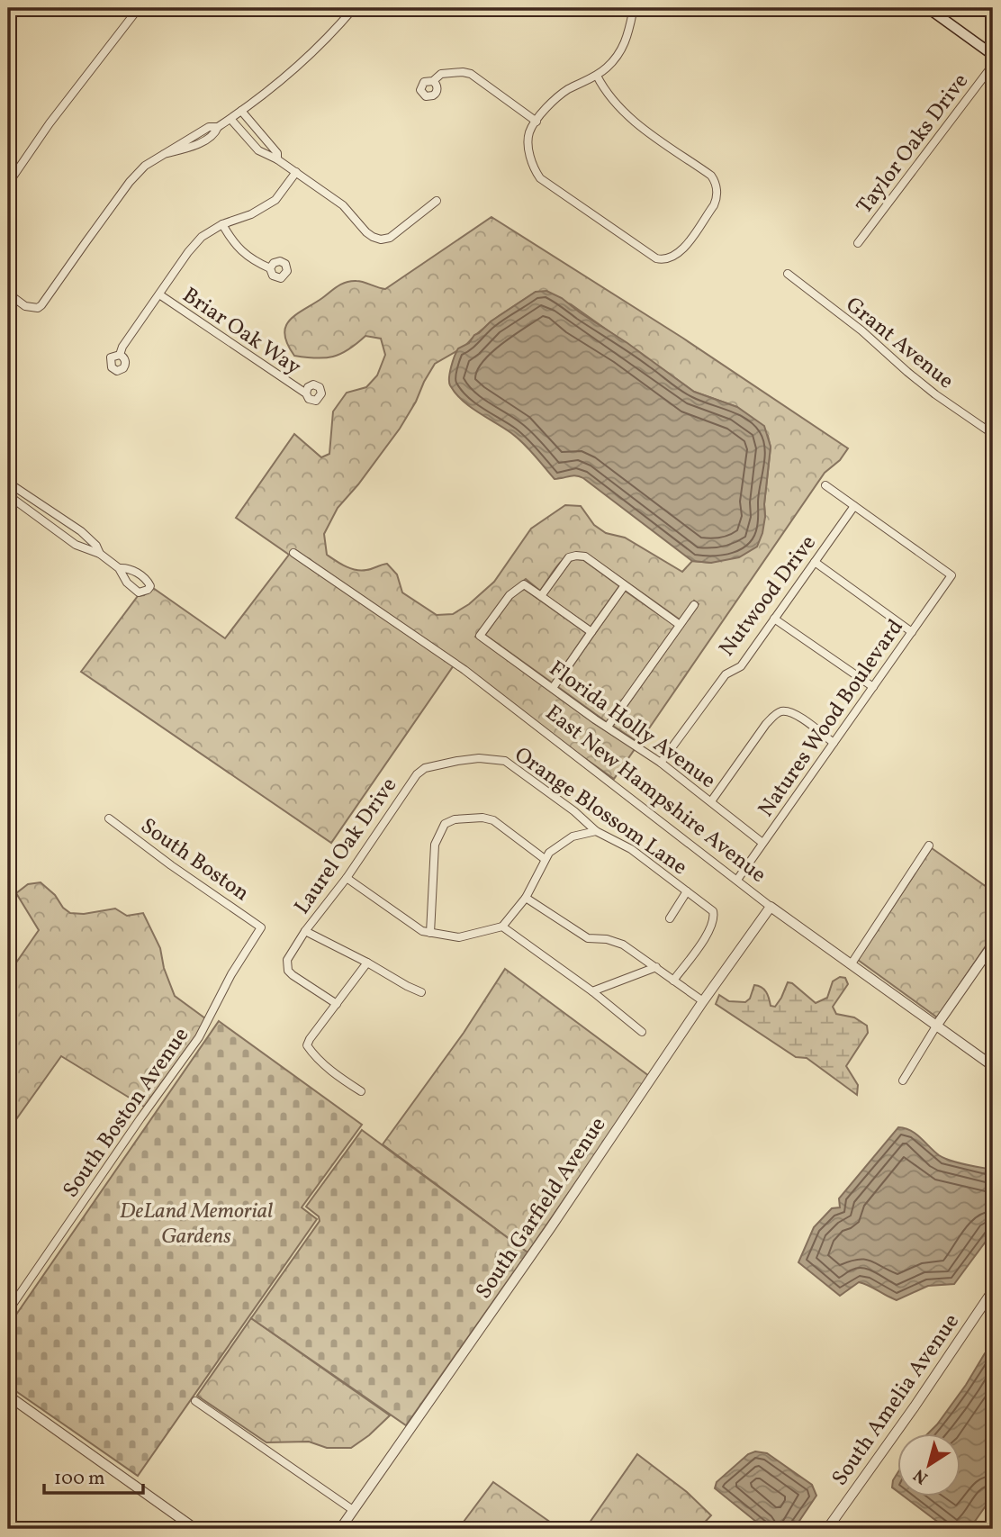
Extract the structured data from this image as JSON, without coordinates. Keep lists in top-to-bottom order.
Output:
{
  "streets": {
    "street": [
      "Taylor Oaks Drive",
      "Briar Oak Way",
      "Grant Avenue",
      "Nutwood Drive",
      "Natures Wood Boulevard",
      "Florida Holly Avenue",
      "East New Hampshire Avenue",
      "Orange Blossom Lane",
      "Laurel Oak Drive",
      "South Boston",
      "South Boston Avenue",
      "South Garfield Avenue",
      "South Amelia Avenue"
    ]
  },
  "crossings": [
    ["Nutwood Drive", "Natures Wood Boulevard"],
    ["Nutwood Drive", "Florida Holly Avenue"],
    ["Natures Wood Boulevard", "Florida Holly Avenue"],
    ["Natures Wood Boulevard", "East New Hampshire Avenue"],
    ["East New Hampshire Avenue", "South Garfield Avenue"],
    ["Orange Blossom Lane", "Laurel Oak Drive"],
    ["South Boston", "South Boston Avenue"]
  ],
  "parks": ["DeLand Memorial Gardens"],
  "scale_bar": "100 m",
  "north": "bottom left"
}
